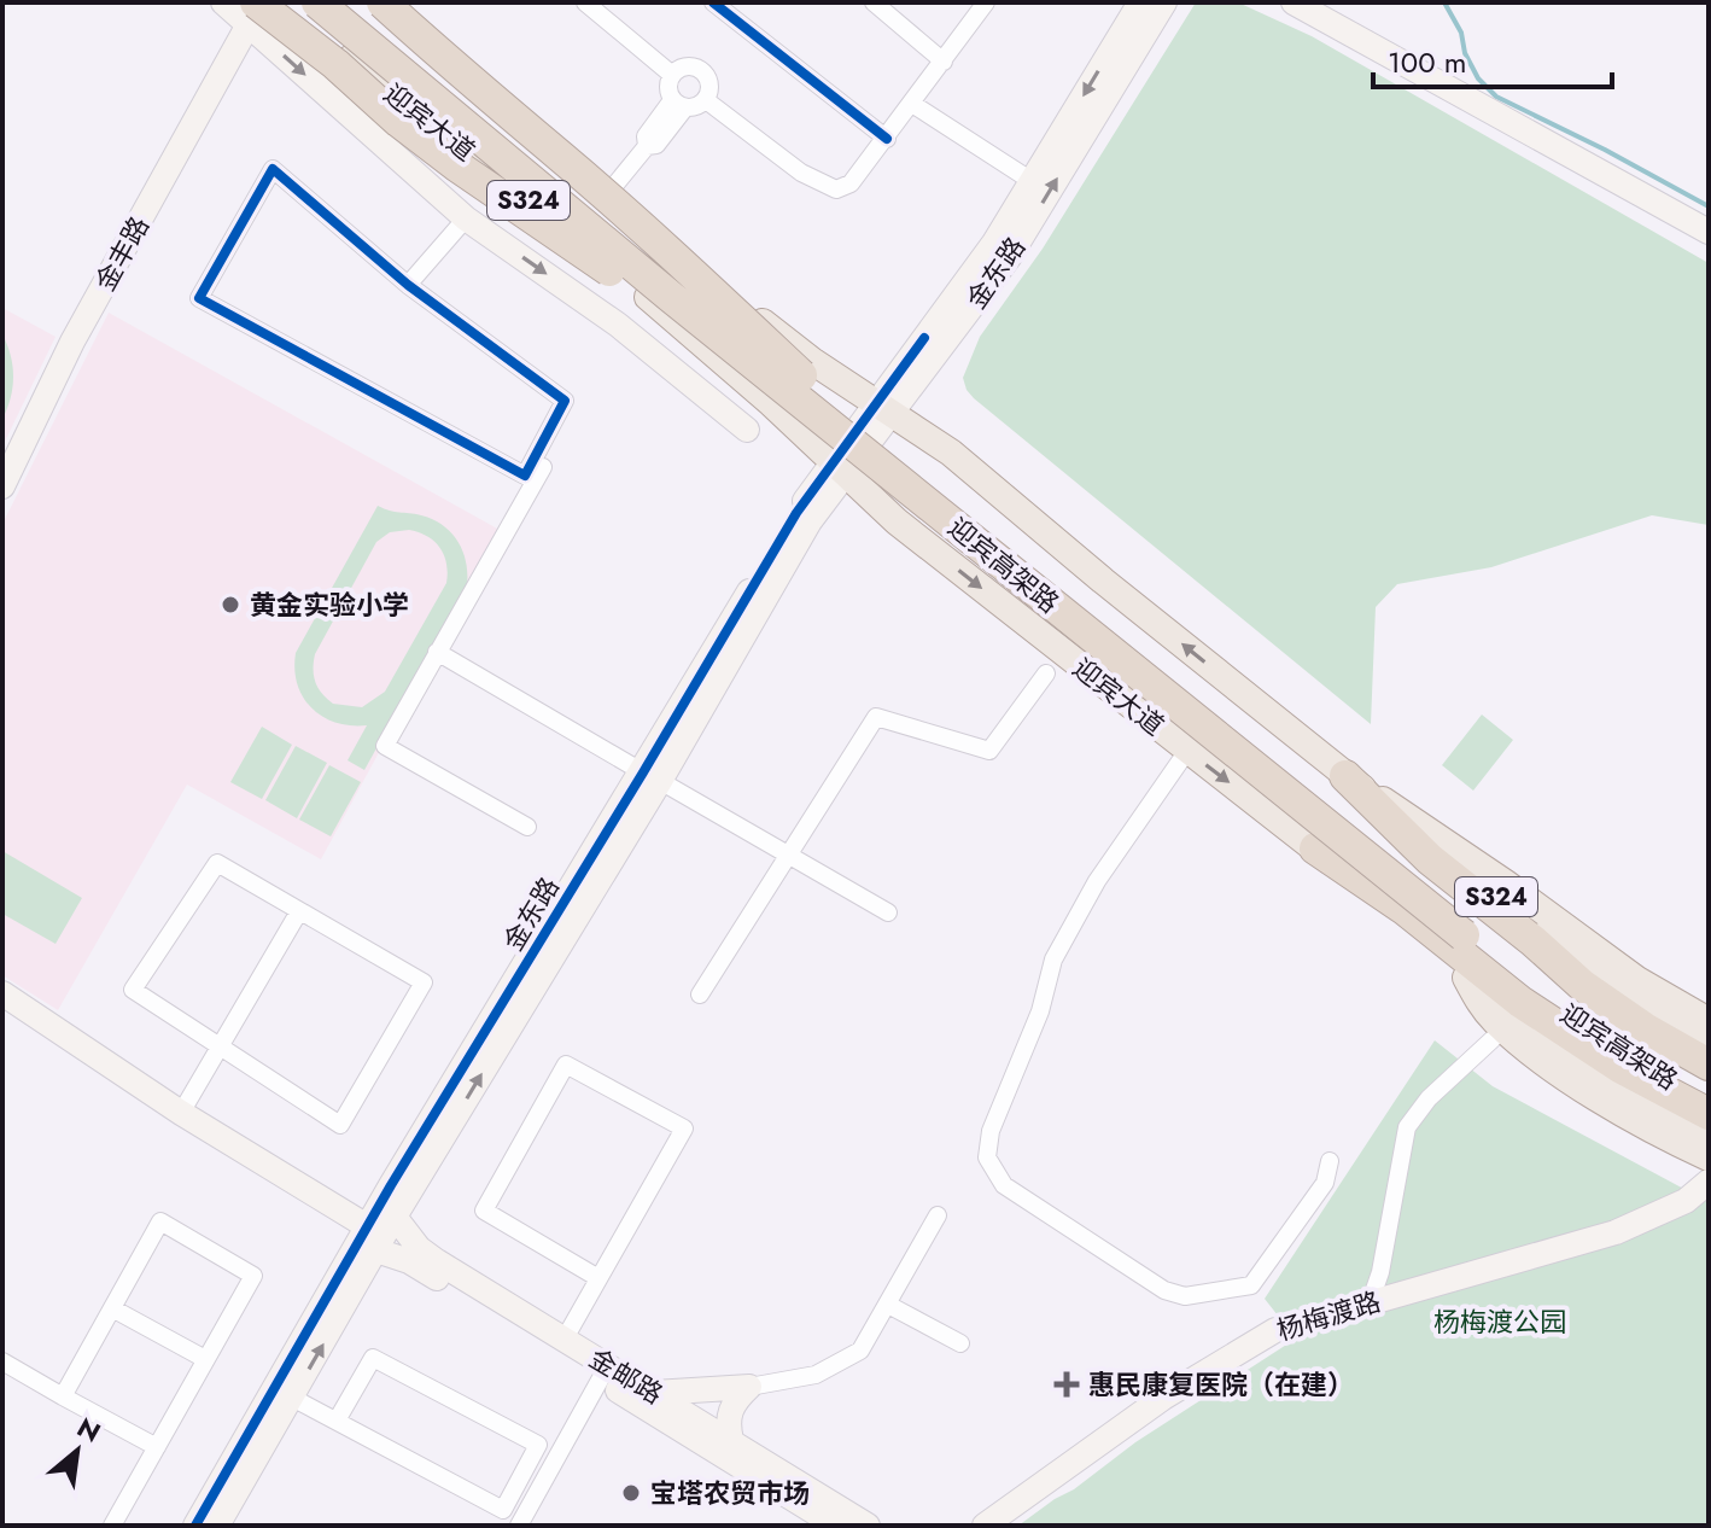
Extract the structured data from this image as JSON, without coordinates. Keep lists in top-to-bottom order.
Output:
{
  "streets": {
    "highway": ["迎宾高架路"],
    "main road": ["迎宾大道", "S324"],
    "street": [
      "金丰路",
      "金东路",
      "杨梅渡路",
      "金邮路"
    ]
  },
  "crossings": [
    ["迎宾大道", "S324"],
    ["迎宾大道", "金东路"],
    ["迎宾大道", "迎宾高架路"],
    ["S324", "金东路"],
    ["S324", "迎宾高架路"],
    ["金东路", "迎宾高架路"],
    ["金东路", "金邮路"]
  ],
  "parks": ["杨梅渡公园"],
  "places": {
    "other": ["黄金实验小学", "宝塔农贸市场"],
    "health": ["惠民康复医院（在建）"]
  },
  "scale_bar": "100 m",
  "north": "top right"
}
